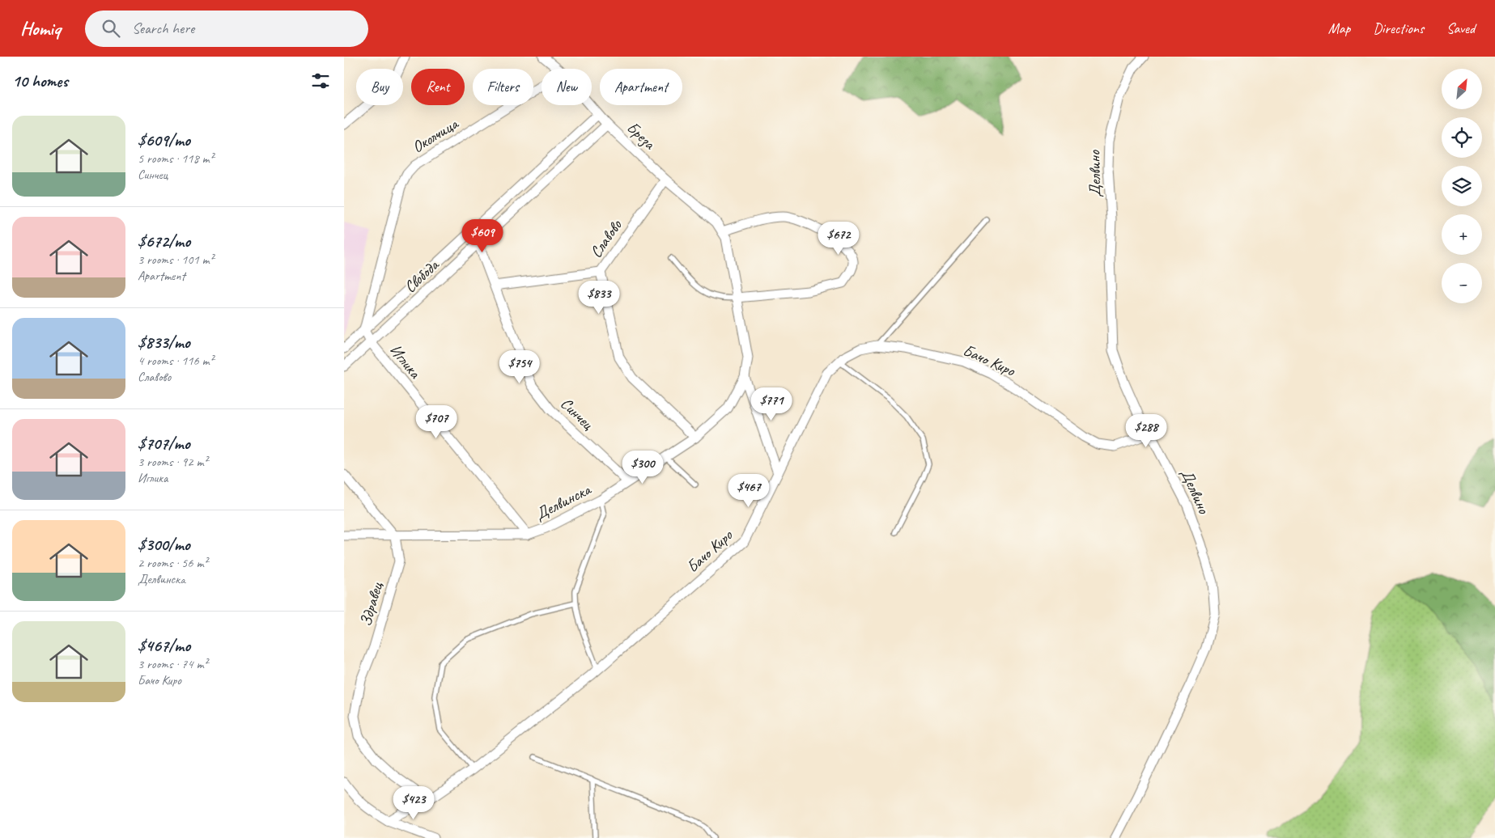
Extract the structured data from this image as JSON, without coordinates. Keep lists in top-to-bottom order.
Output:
{
  "streets": {
    "street": [
      "Околчица",
      "Бреза",
      "Делвино",
      "Славово",
      "Свобода",
      "Бачо Киро",
      "Иглика",
      "Синчец",
      "Делвинска",
      "Здравец"
    ]
  },
  "crossings": [
    ["Околчица", "Свобода"],
    ["Околчица", "Иглика"],
    ["Бреза", "Славово"],
    ["Бреза", "Свобода"],
    ["Бреза", "Делвинска"],
    ["Делвино", "Бачо Киро"],
    ["Славово", "Делвинска"],
    ["Свобода", "Иглика"],
    ["Свобода", "Синчец"],
    ["Бачо Киро", "Здравец"],
    ["Иглика", "Делвинска"],
    ["Синчец", "Делвинска"],
    ["Делвинска", "Здравец"]
  ],
  "north": "top right",
  "page": {
    "header": "Homiq",
    "search": "Search here",
    "nav": ["Map", "Directions", "Saved"],
    "heading": "10 homes",
    "map_buttons": ["+", "−"],
    "chip": [
      "Buy",
      "Rent",
      "Filters",
      "New",
      "Apartment"
    ],
    "list": [
      {
        "name": "$609/mo",
        "note": "5 rooms · 118 m² · Синчец"
      },
      {
        "name": "$672/mo",
        "note": "3 rooms · 101 m² · Apartment"
      },
      {
        "name": "$833/mo",
        "note": "4 rooms · 116 m² · Славово"
      },
      {
        "name": "$707/mo",
        "note": "3 rooms · 92 m² · Иглика"
      },
      {
        "name": "$300/mo",
        "note": "2 rooms · 56 m² · Делвинска"
      },
      {
        "name": "$467/mo",
        "note": "3 rooms · 74 m² · Бачо Киро"
      }
    ],
    "price": [
      "$609",
      "$672",
      "$833",
      "$754",
      "$771",
      "$707",
      "$288",
      "$300",
      "$467",
      "$423"
    ]
  }
}
